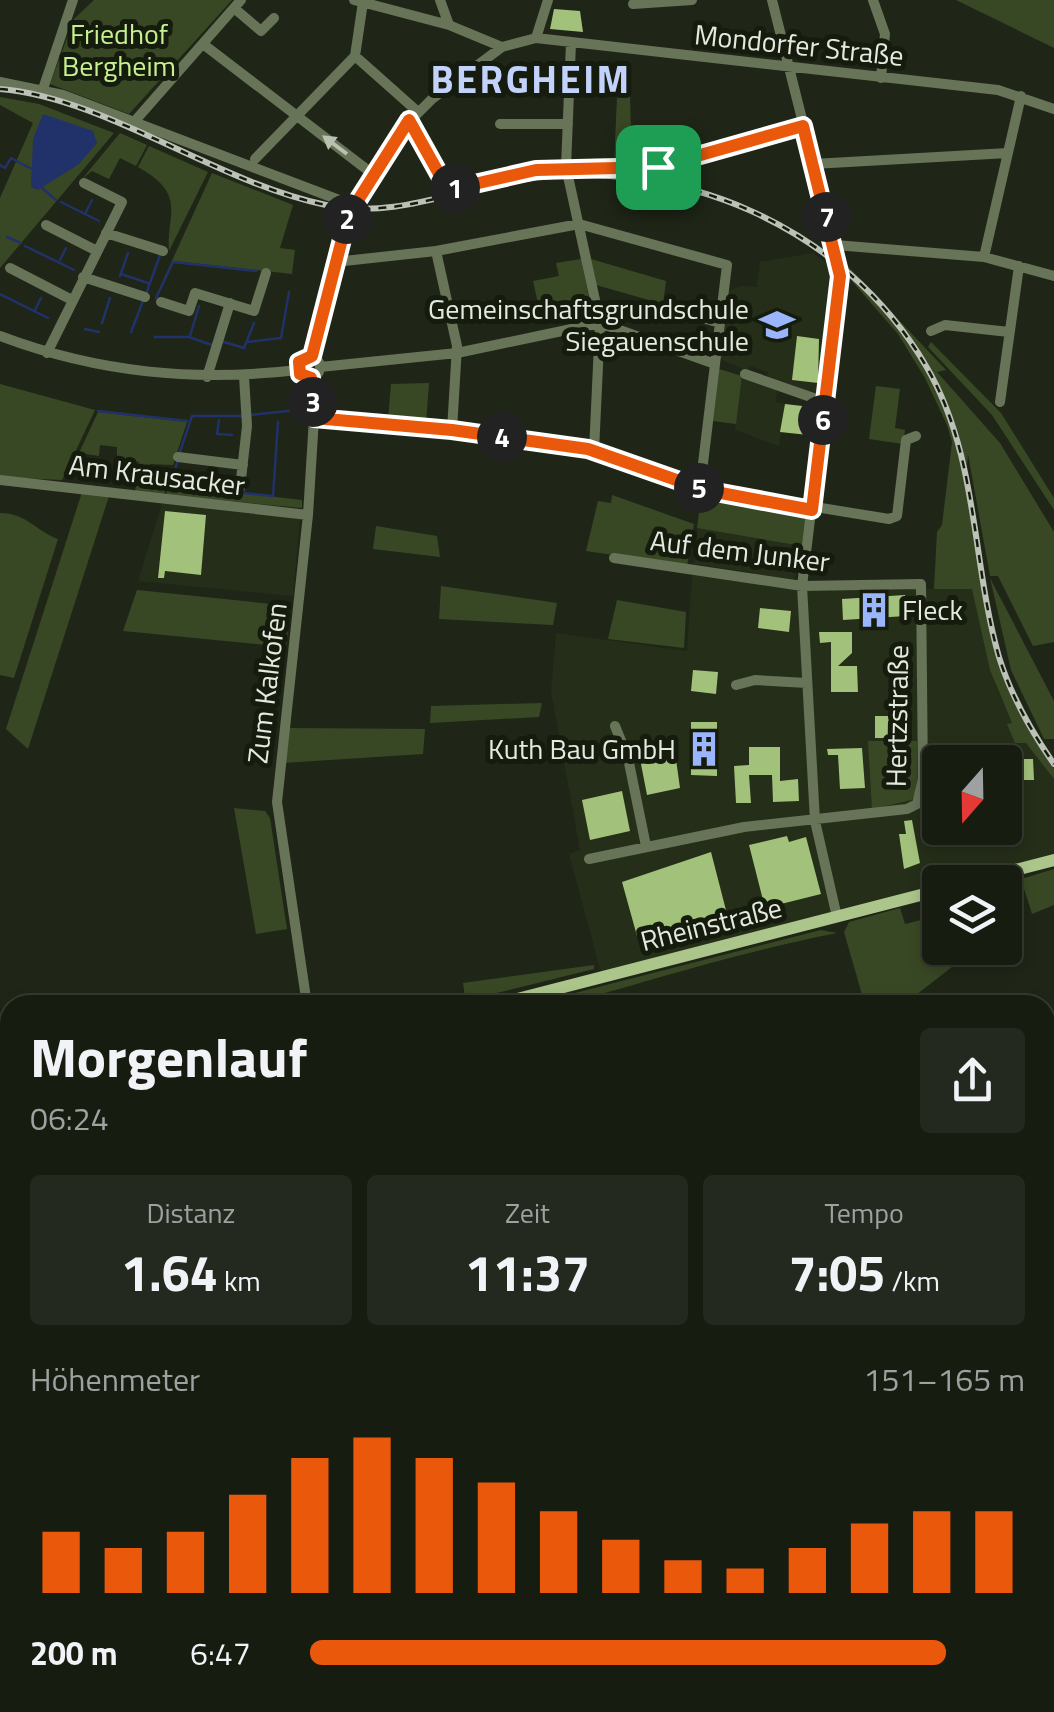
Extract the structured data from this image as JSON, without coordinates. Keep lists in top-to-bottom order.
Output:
{
  "streets": {
    "main road": ["Rheinstraße"],
    "street": [
      "Mondorfer Straße",
      "Am Krausacker",
      "Auf dem Junker",
      "Zum Kalkofen",
      "Hertzstraße"
    ]
  },
  "crossings": [
    ["Am Krausacker", "Zum Kalkofen"],
    ["Auf dem Junker", "Hertzstraße"]
  ],
  "districts": ["BERGHEIM"],
  "parks": ["Friedhof Bergheim"],
  "places": {
    "school or university": ["Gemeinschaftsgrundschule Siegauenschule"],
    "building": ["Fleck", "Kuth Bau GmbH"]
  },
  "north": "bottom",
  "page": {
    "pins": [
      "1",
      "7",
      "2",
      "3",
      "6",
      "4",
      "5"
    ],
    "heading": ["Morgenlauf", "06:24"],
    "stats": [
      ["Distanz", "1.64 km"],
      ["Zeit", "11:37"],
      ["Tempo", "7:05 /km"]
    ],
    "chart": ["Höhenmeter", "151–165 m"],
    "list": [
      {
        "name": "200 m",
        "note": "6:47"
      }
    ]
  }
}
